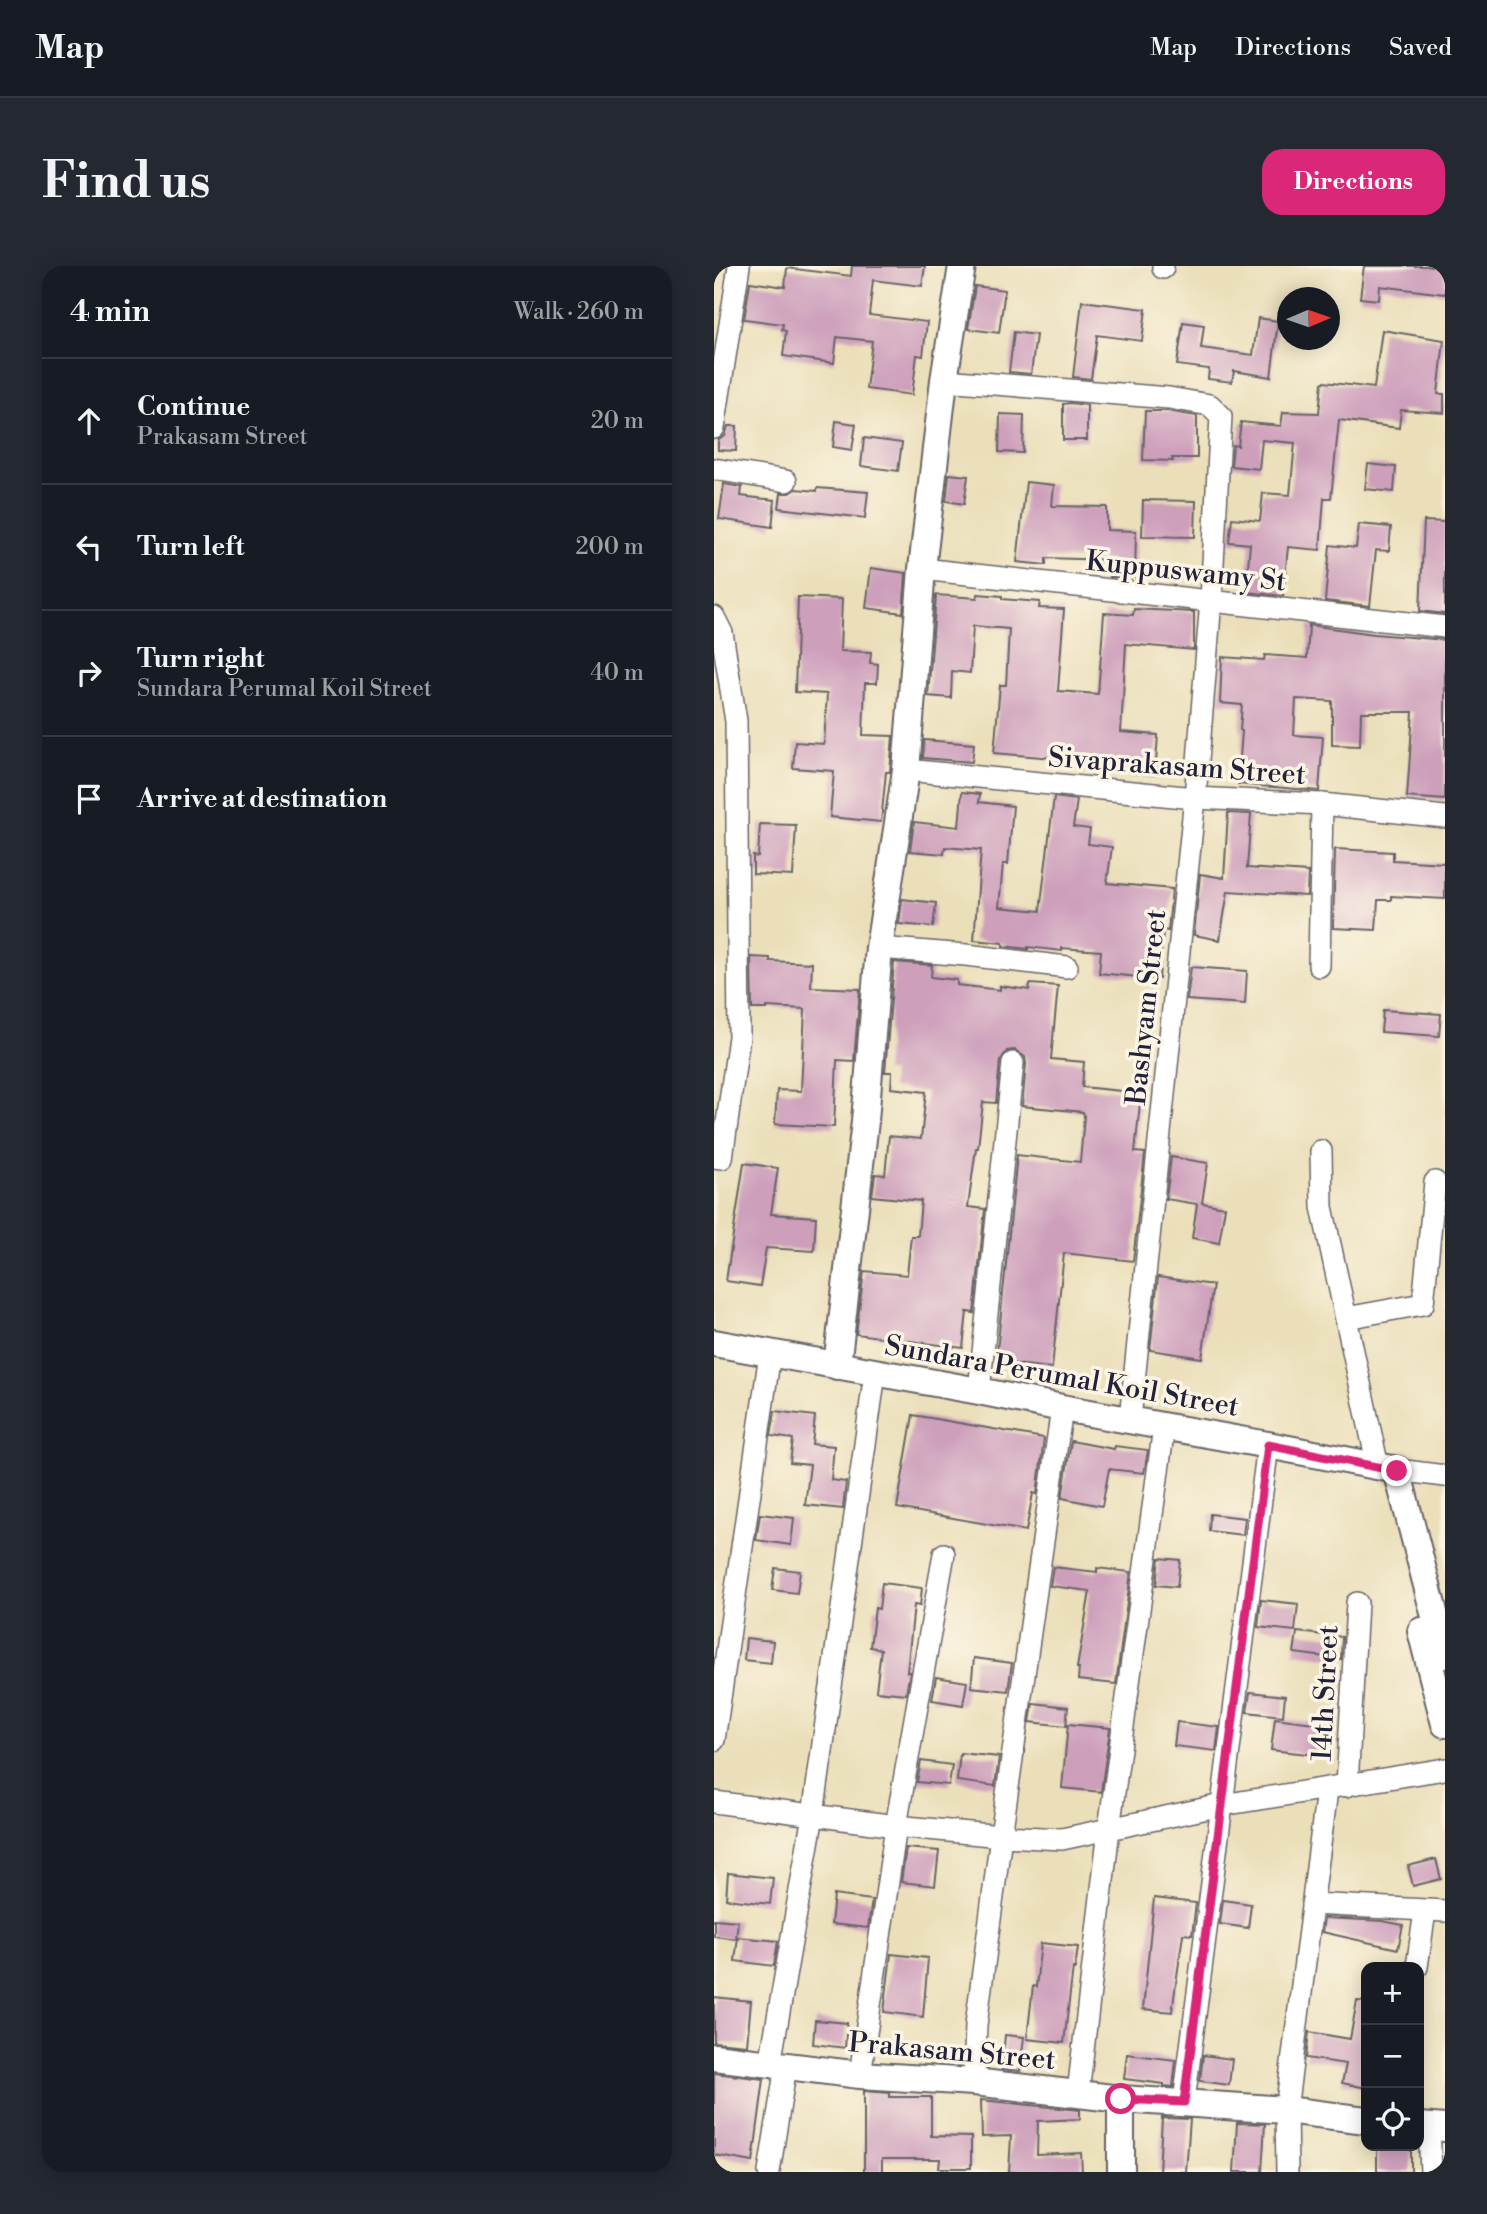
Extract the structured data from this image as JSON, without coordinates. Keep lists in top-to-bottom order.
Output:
{
  "streets": {
    "street": [
      "Kuppuswamy St",
      "Sivaprakasam Street",
      "Bashyam Street",
      "Sundara Perumal Koil Street",
      "14th Street",
      "Prakasam Street"
    ]
  },
  "crossings": [
    ["Kuppuswamy St", "Bashyam Street"],
    ["Sivaprakasam Street", "Bashyam Street"],
    ["Bashyam Street", "Sundara Perumal Koil Street"],
    ["14th Street", "Prakasam Street"]
  ],
  "north": "right",
  "page": {
    "header": "Map",
    "nav": ["Map", "Directions", "Saved"],
    "buttons": "Directions",
    "title": "Find us",
    "heading": ["4 min", "Walk · 260 m"],
    "list": [
      ["Continue", "Prakasam Street", "20 m"],
      ["Turn left", "200 m"],
      ["Turn right", "Sundara Perumal Koil Street", "40 m"],
      "Arrive at destination"
    ],
    "map_buttons": ["+", "−"]
  }
}
